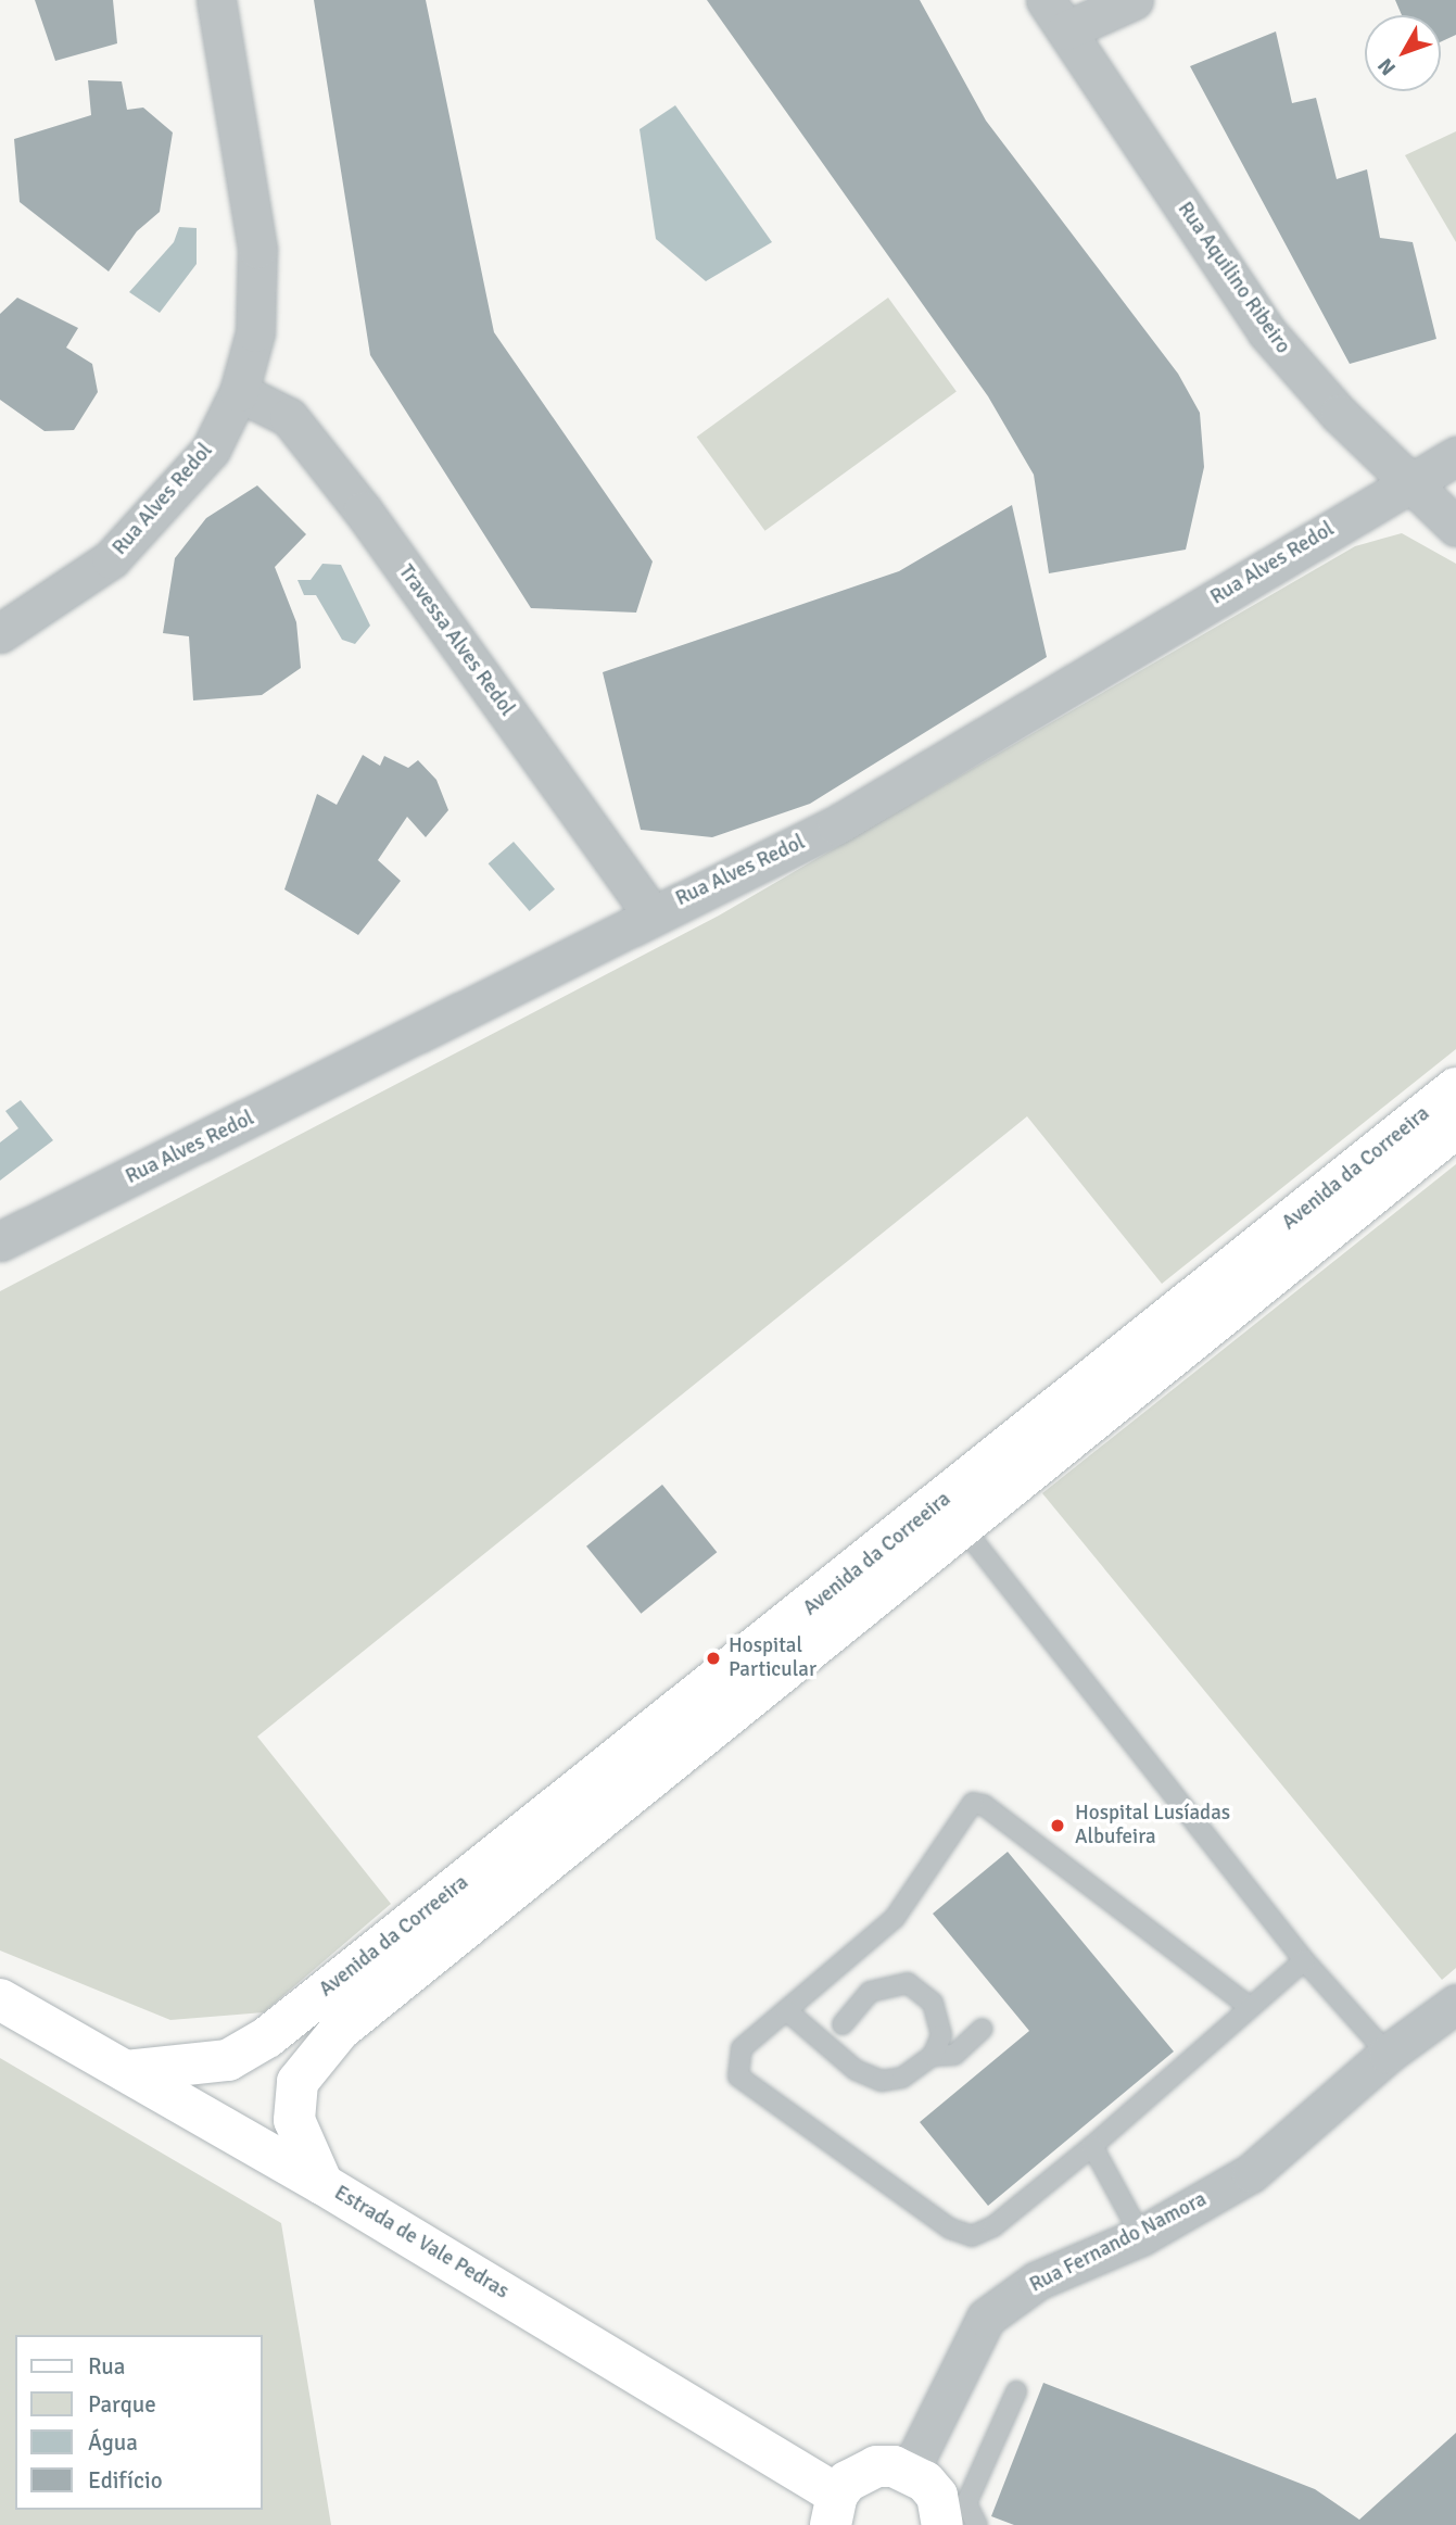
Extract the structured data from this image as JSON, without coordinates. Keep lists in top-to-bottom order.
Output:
{
  "streets": {
    "main road": ["Avenida da Correeira", "Estrada de Vale Pedras"],
    "street": [
      "Rua Aquilino Ribeiro",
      "Rua Alves Redol",
      "Travessa Alves Redol",
      "Rua Fernando Namora"
    ]
  },
  "crossings": [
    ["Rua Aquilino Ribeiro", "Rua Alves Redol"],
    ["Rua Alves Redol", "Travessa Alves Redol"],
    ["Avenida da Correeira", "Estrada de Vale Pedras"]
  ],
  "places": ["Hospital Particular", "Hospital Lusíadas Albufeira"],
  "legend": [
    "Rua",
    "Parque",
    "Água",
    "Edifício"
  ],
  "north": "bottom left"
}
